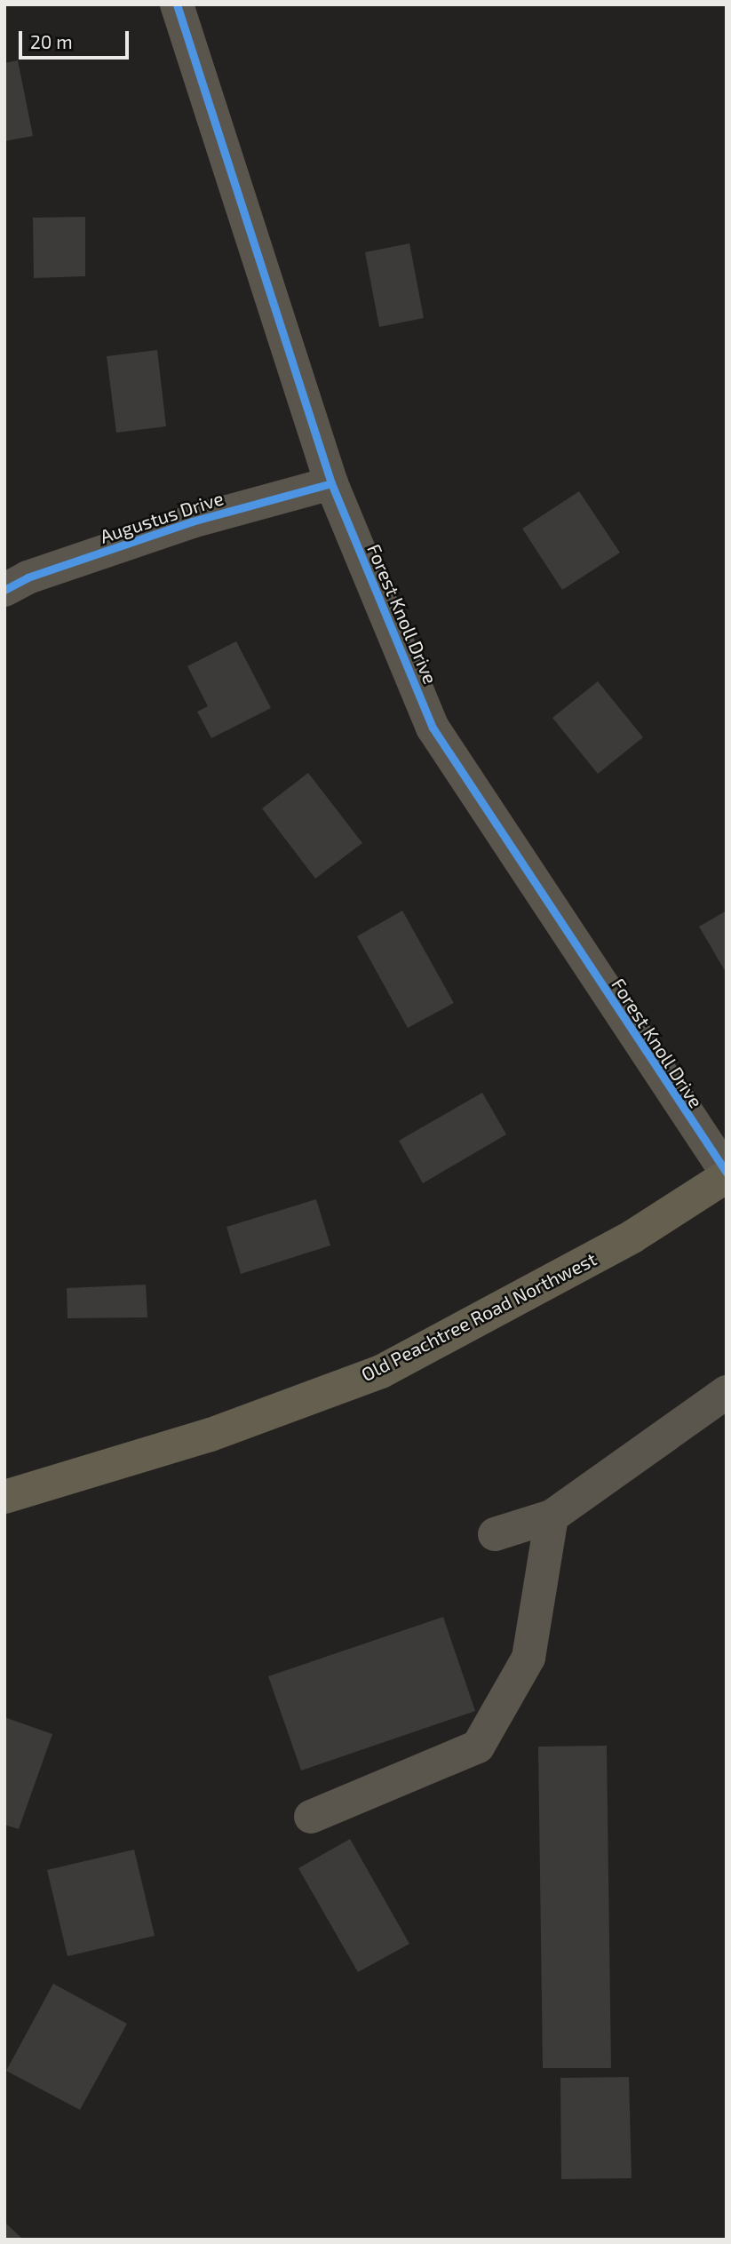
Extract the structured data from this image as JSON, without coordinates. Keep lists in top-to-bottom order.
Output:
{
  "streets": {
    "main road": ["Old Peachtree Road Northwest"],
    "street": ["Augustus Drive", "Forest Knoll Drive"]
  },
  "crossings": [
    ["Augustus Drive", "Forest Knoll Drive"],
    ["Forest Knoll Drive", "Old Peachtree Road Northwest"]
  ],
  "scale_bar": "20 m"
}
